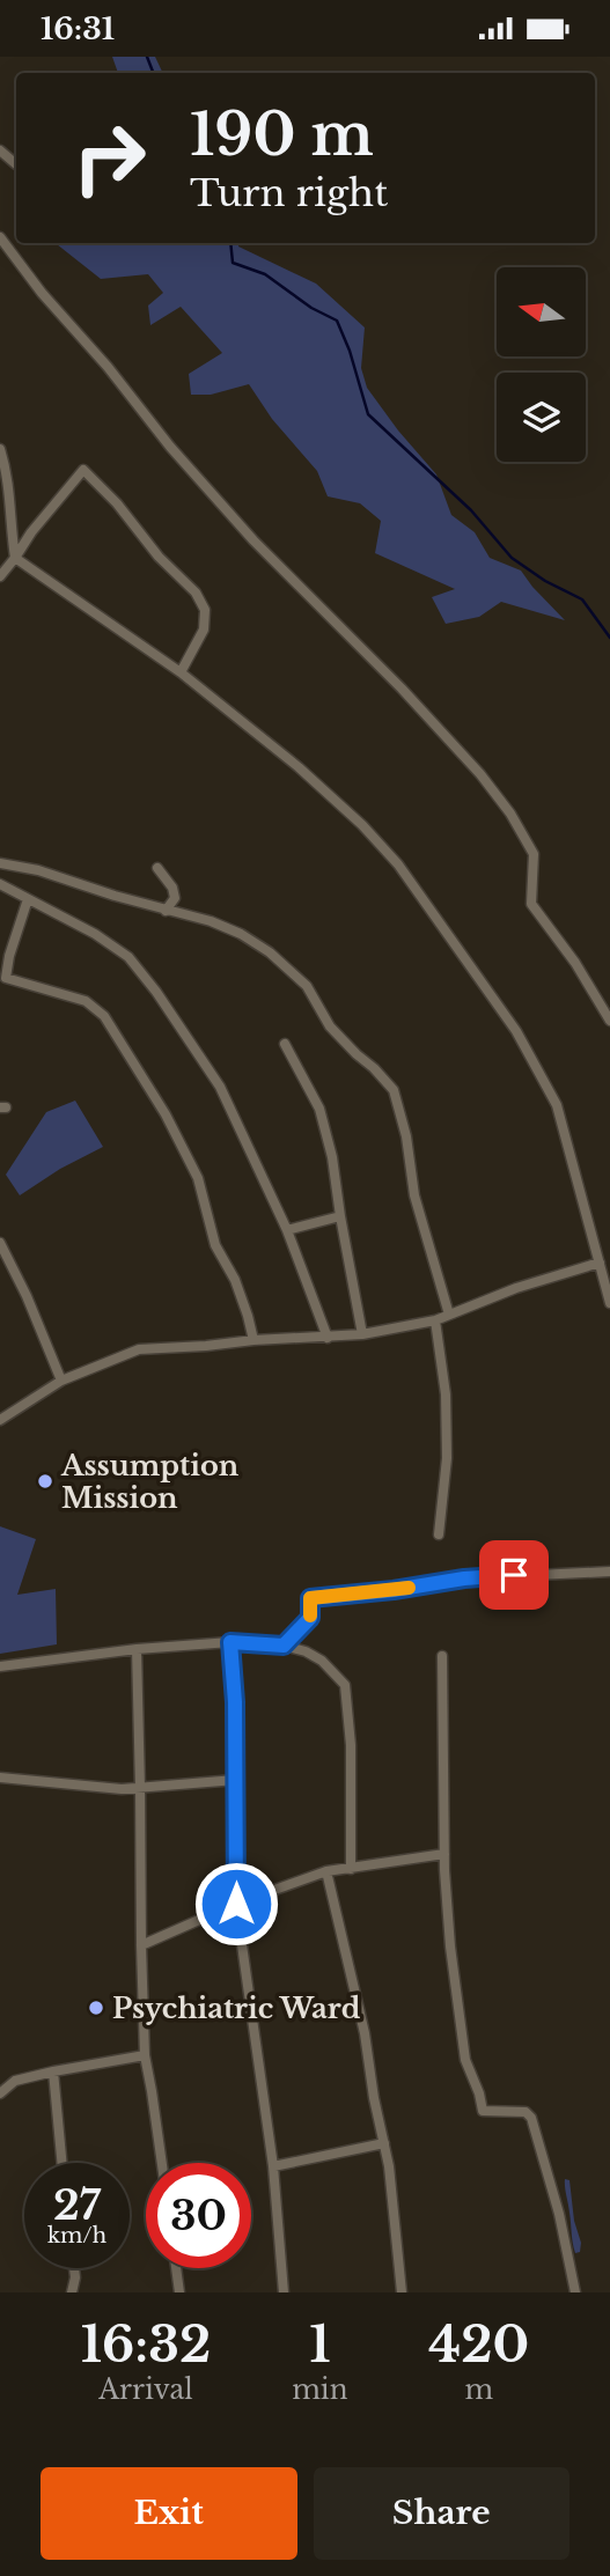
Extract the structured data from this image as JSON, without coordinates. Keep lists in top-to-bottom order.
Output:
{
  "places": ["Assumption Mission", "Psychiatric Ward"],
  "north": "left",
  "page": {
    "status": "16:31",
    "turn": ["190 m", "Turn right"],
    "speed": "27 km/h",
    "limit": "30",
    "eta": [
      "16:32",
      "Arrival",
      "1",
      "min",
      "420",
      "m"
    ],
    "buttons": ["Exit", "Share"]
  }
}
